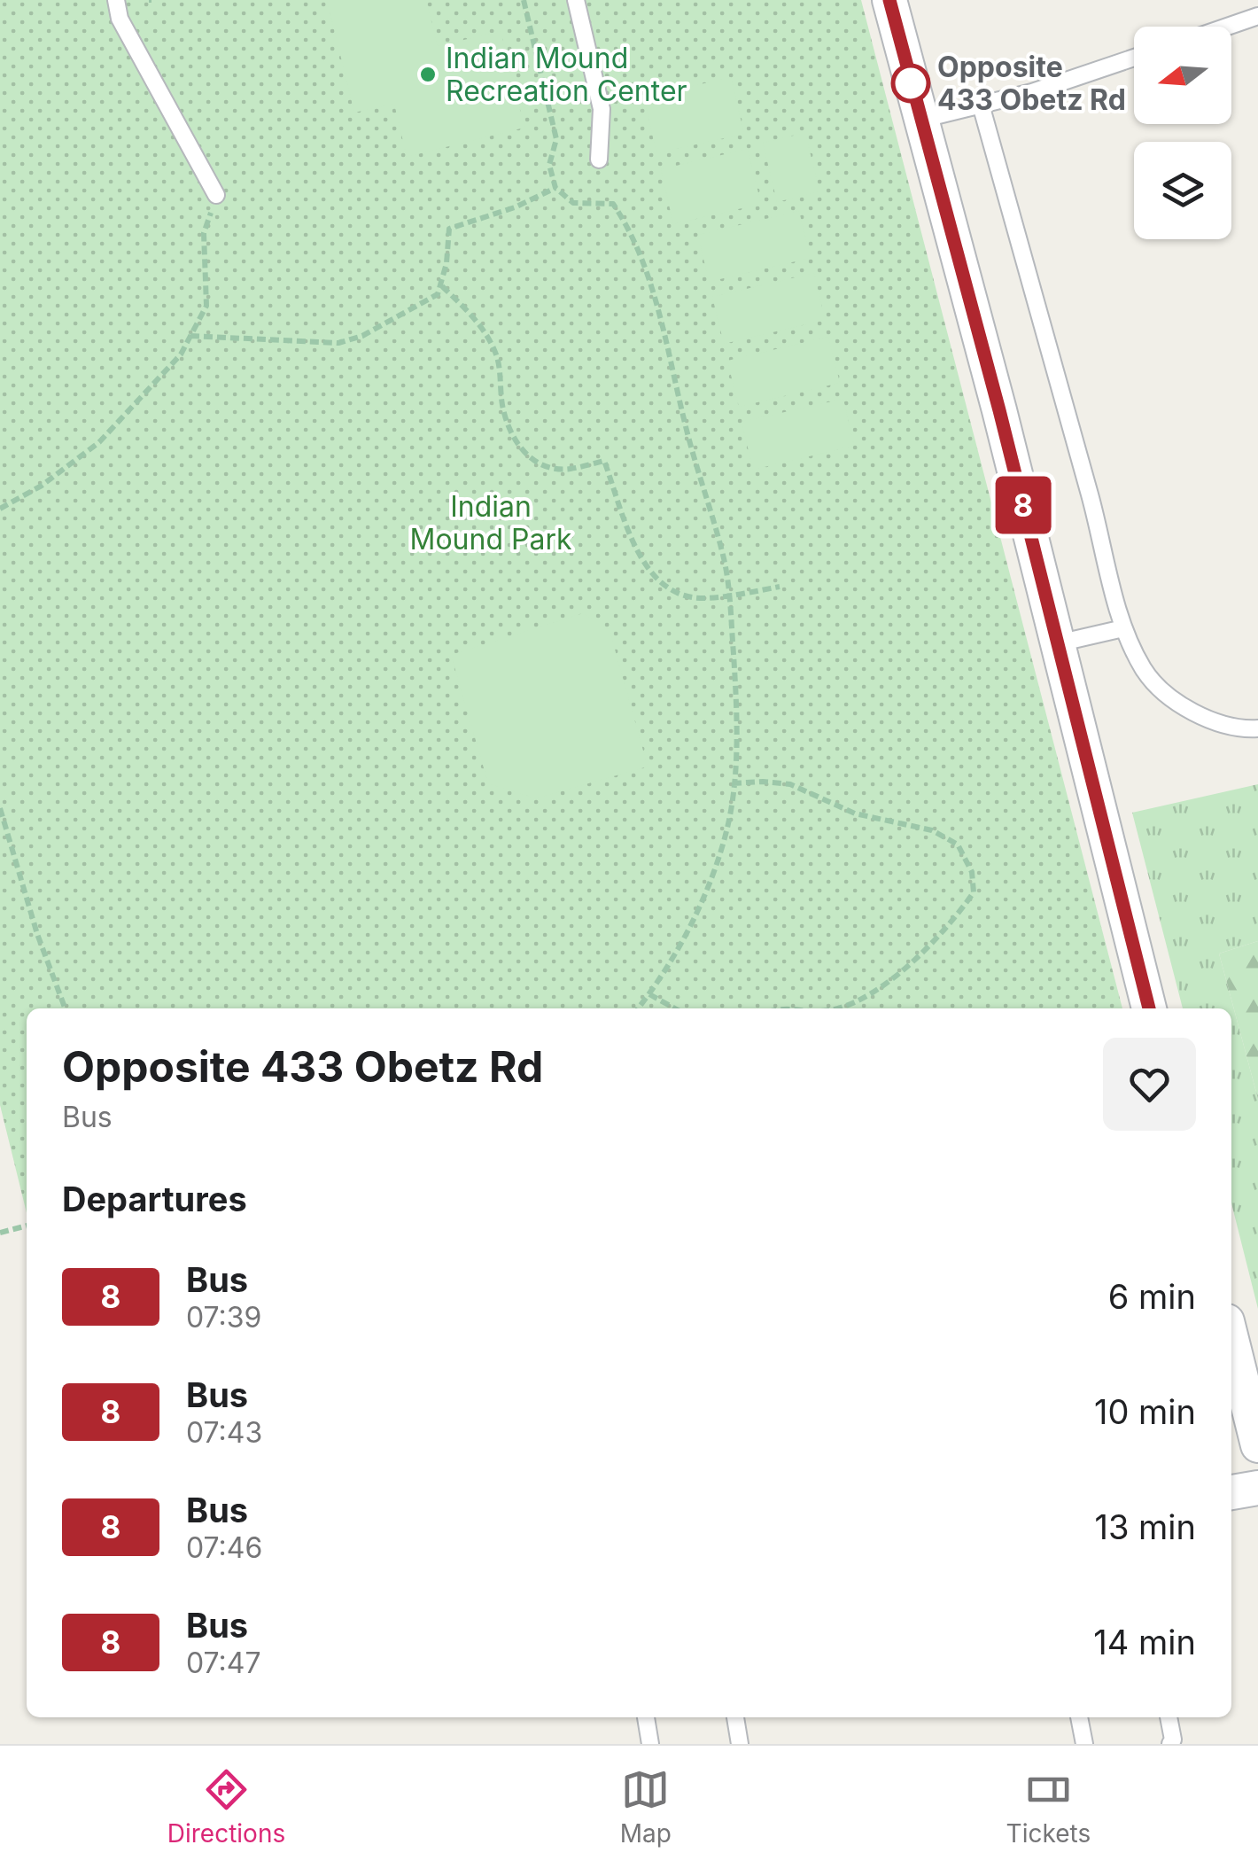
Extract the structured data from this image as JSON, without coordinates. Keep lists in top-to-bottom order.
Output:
{
  "parks": ["Indian Mound Park"],
  "places": ["Indian Mound Recreation Center", "Opposite 433 Obetz Rd"],
  "lines": ["bus line 8"],
  "north": "left",
  "page": {
    "on_map": "8",
    "heading": [
      ["Opposite 433 Obetz Rd", "Bus"],
      "Departures"
    ],
    "list": [
      {
        "mark": "8",
        "name": "Bus",
        "note": "07:39",
        "value": "6 min"
      },
      {
        "mark": "8",
        "name": "Bus",
        "note": "07:43",
        "value": "10 min"
      },
      {
        "mark": "8",
        "name": "Bus",
        "note": "07:46",
        "value": "13 min"
      },
      {
        "mark": "8",
        "name": "Bus",
        "note": "07:47",
        "value": "14 min"
      }
    ],
    "tabs": ["Directions", "Map", "Tickets"]
  }
}
